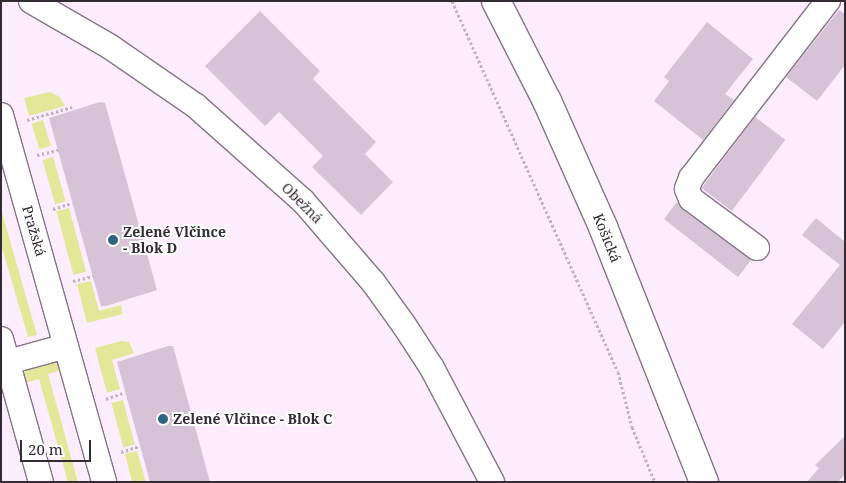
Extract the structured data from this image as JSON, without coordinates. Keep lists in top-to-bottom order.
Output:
{
  "streets": {
    "main road": ["Košická"],
    "street": ["Obežná", "Pražská"]
  },
  "places": ["Zelené Vlčince - Blok D", "Zelené Vlčince - Blok C"],
  "scale_bar": "20 m"
}
